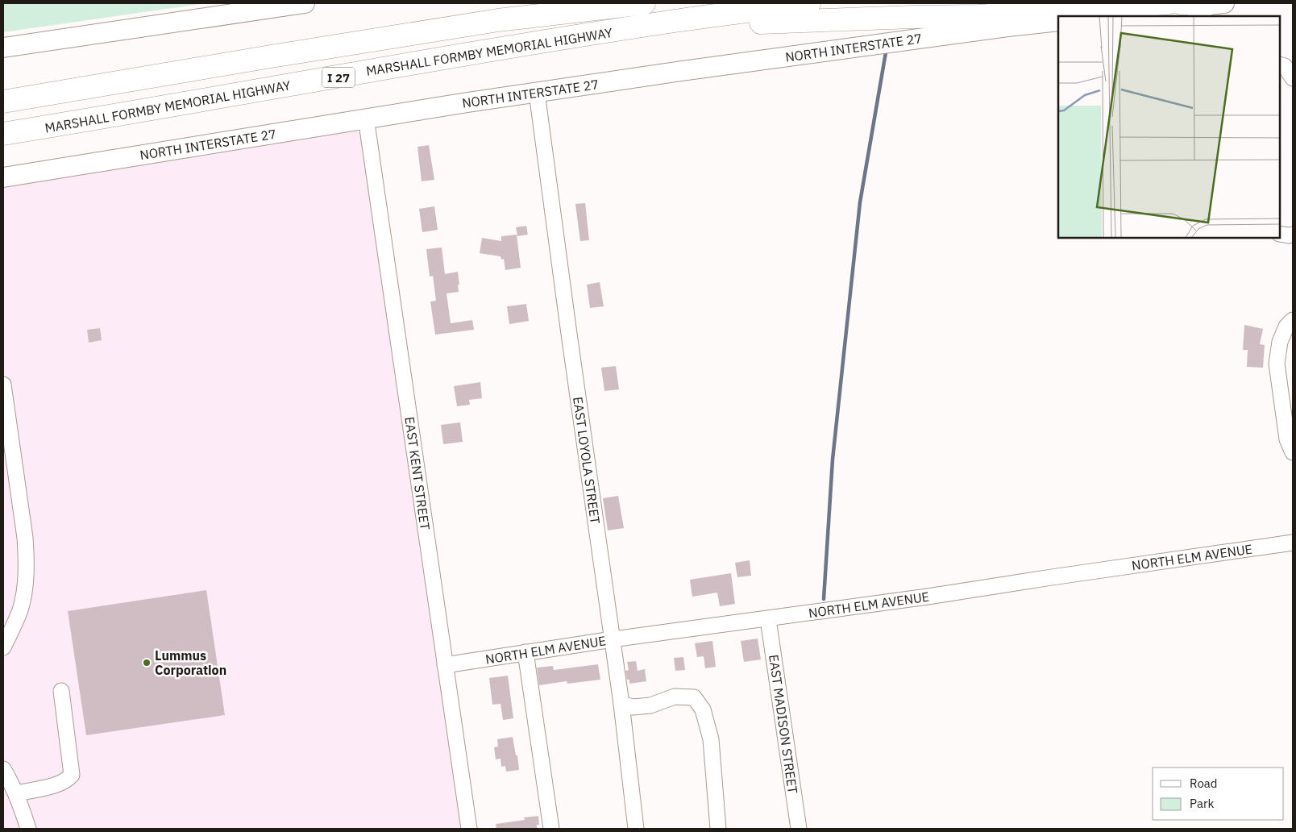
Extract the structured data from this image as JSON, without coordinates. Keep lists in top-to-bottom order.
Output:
{
  "streets": {
    "highway": ["MARSHALL FORMBY MEMORIAL HIGHWAY", "I 27"],
    "main road": ["NORTH INTERSTATE 27"],
    "street": [
      "EAST LOYOLA STREET",
      "EAST KENT STREET",
      "NORTH ELM AVENUE",
      "EAST MADISON STREET"
    ]
  },
  "crossings": [
    ["NORTH INTERSTATE 27", "EAST LOYOLA STREET"],
    ["NORTH INTERSTATE 27", "EAST KENT STREET"],
    ["EAST LOYOLA STREET", "NORTH ELM AVENUE"],
    ["EAST KENT STREET", "NORTH ELM AVENUE"],
    ["NORTH ELM AVENUE", "EAST MADISON STREET"]
  ],
  "places": ["Lummus Corporation"],
  "legend": ["Road", "Park"]
}
